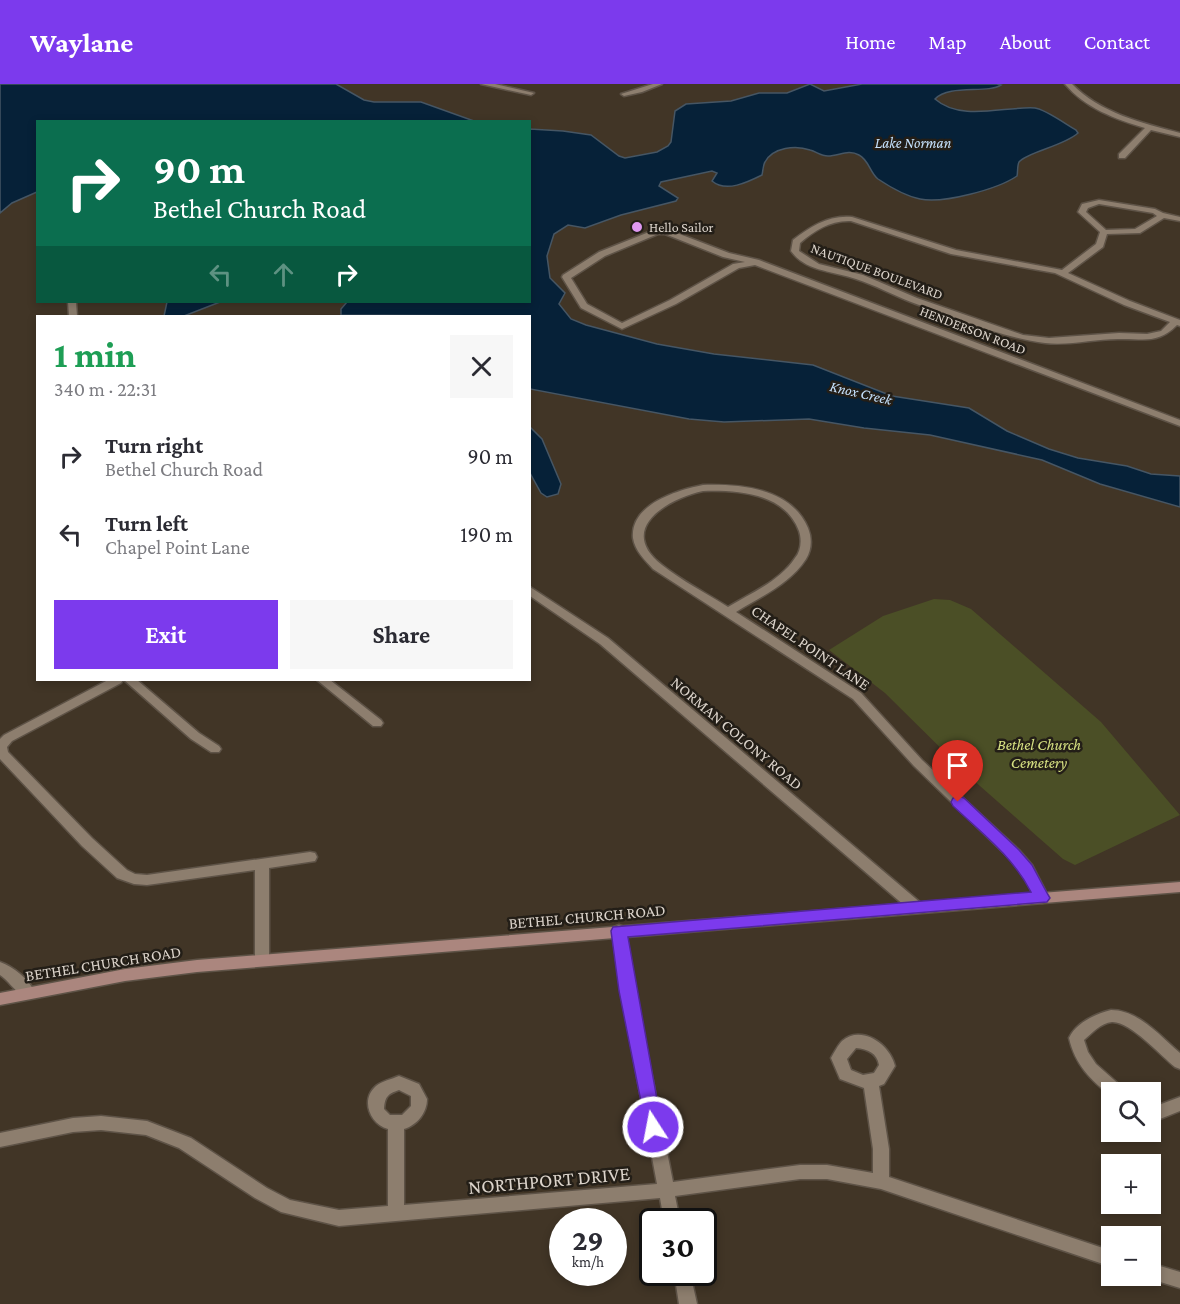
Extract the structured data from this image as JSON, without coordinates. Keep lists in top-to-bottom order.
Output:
{
  "streets": {
    "street": [
      "NAUTIQUE BOULEVARD",
      "HENDERSON ROAD",
      "CHAPEL POINT LANE",
      "NORMAN COLONY ROAD",
      "BETHEL CHURCH ROAD",
      "NORTHPORT DRIVE"
    ]
  },
  "crossings": [
    ["CHAPEL POINT LANE", "BETHEL CHURCH ROAD"],
    ["NORMAN COLONY ROAD", "BETHEL CHURCH ROAD"]
  ],
  "water": ["Lake Norman", "Knox Creek"],
  "parks": ["Bethel Church Cemetery"],
  "places": ["Hello Sailor"],
  "page": {
    "header": "Waylane",
    "nav": [
      "Home",
      "Map",
      "About",
      "Contact"
    ],
    "turn": ["90 m", "Bethel Church Road"],
    "heading": ["1 min", "340 m · 22:31"],
    "list": [
      {
        "name": "Turn right",
        "note": "Bethel Church Road",
        "value": "90 m"
      },
      {
        "name": "Turn left",
        "note": "Chapel Point Lane",
        "value": "190 m"
      }
    ],
    "buttons": ["Exit", "Share"],
    "map_buttons": ["+", "−"],
    "speed": "29 km/h",
    "limit": "30"
  }
}
